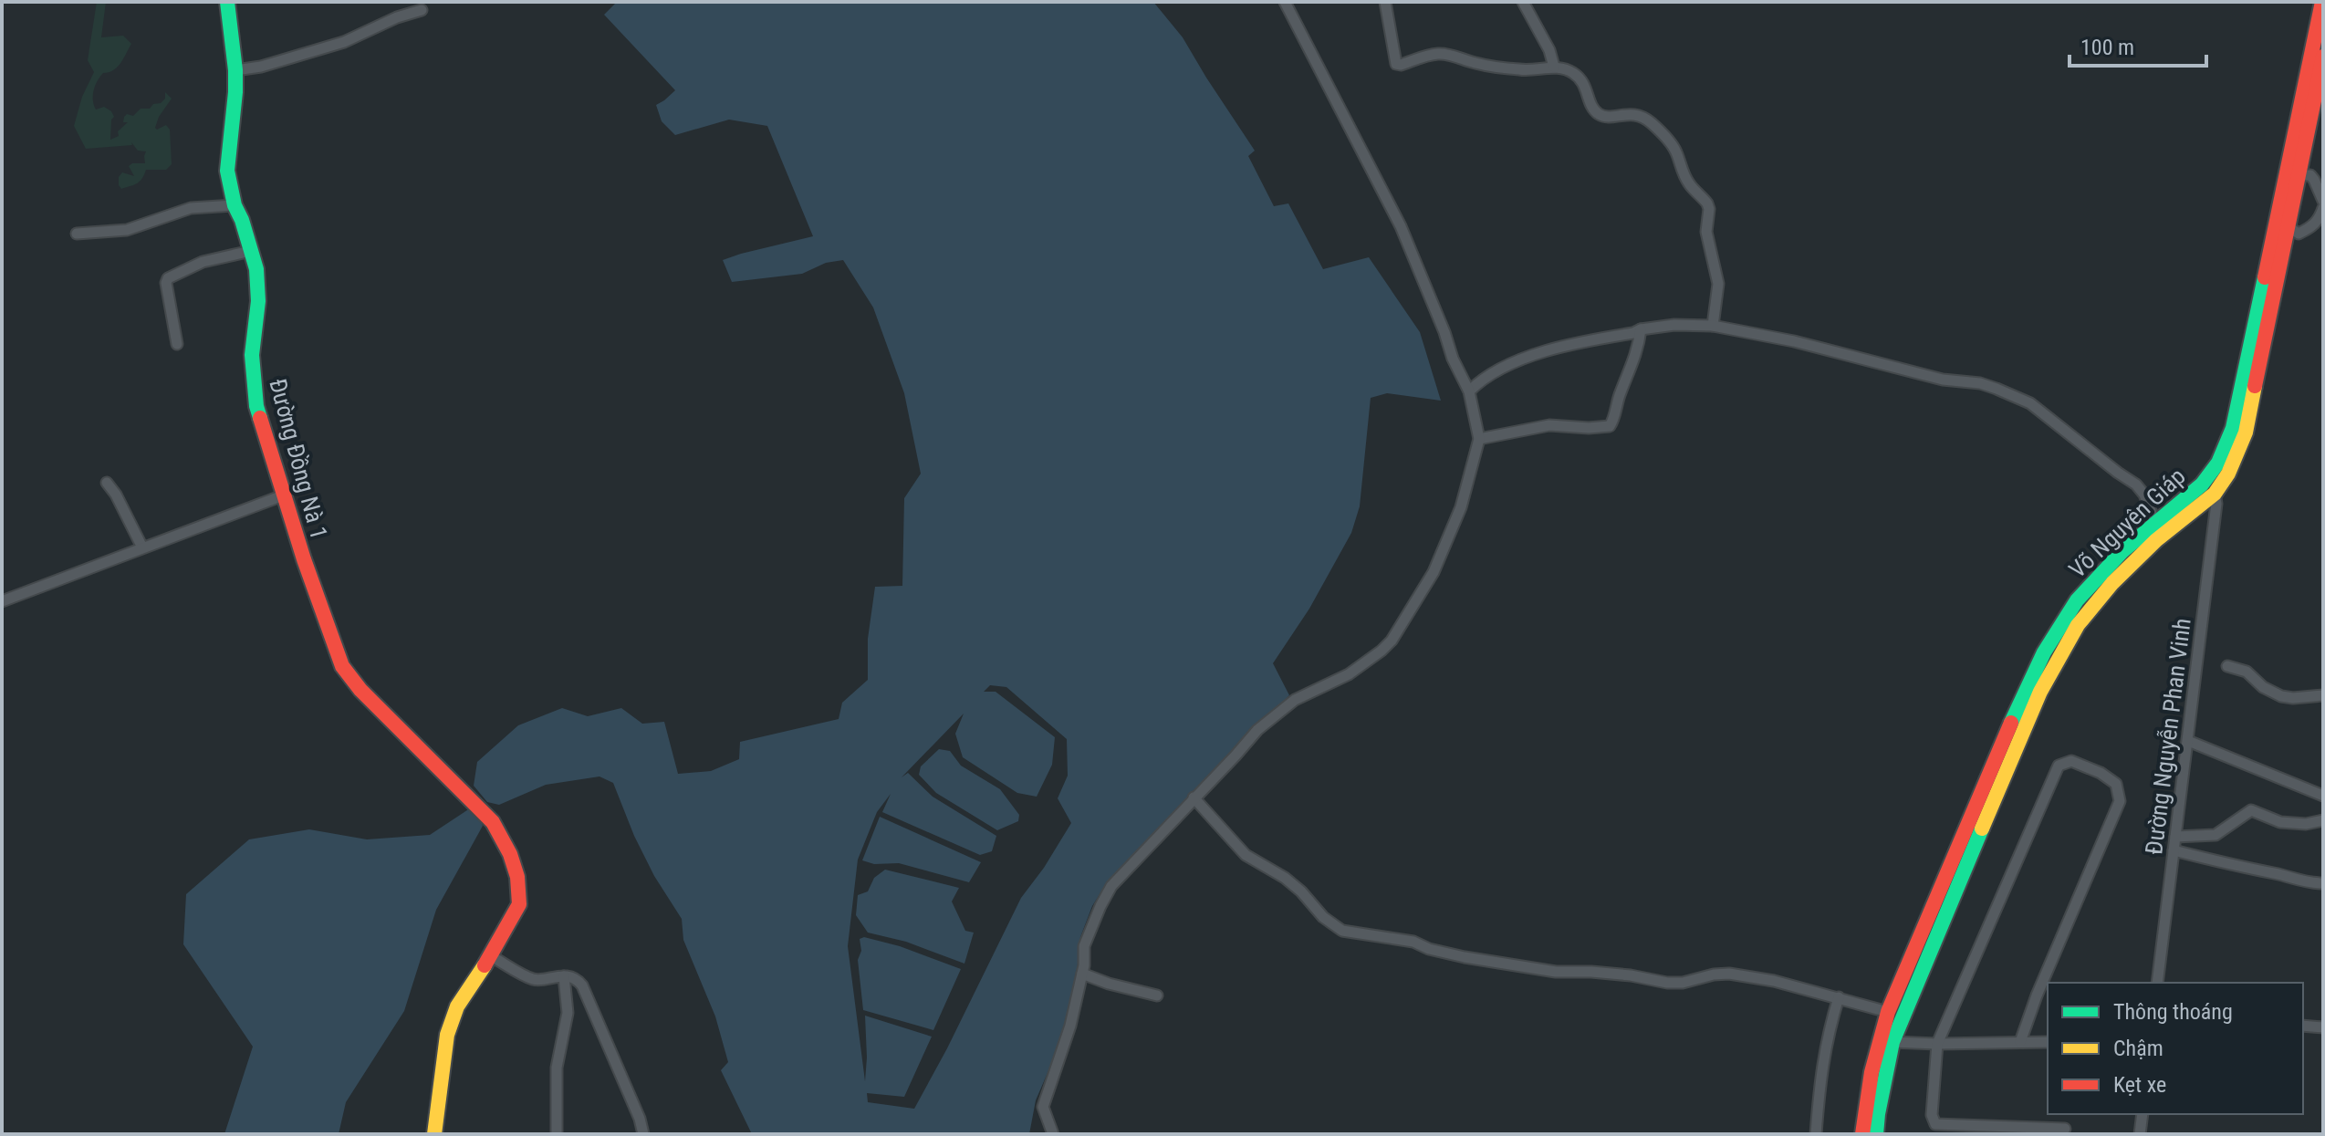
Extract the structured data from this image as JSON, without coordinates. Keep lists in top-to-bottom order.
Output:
{
  "streets": {
    "main road": ["Đường Đồng Nà 1", "Võ Nguyên Giáp"],
    "street": ["Đường Nguyễn Phan Vinh"]
  },
  "crossings": [
    ["Võ Nguyên Giáp", "Đường Nguyễn Phan Vinh"]
  ],
  "legend": ["Thông thoáng", "Chậm", "Kẹt xe"],
  "scale_bar": "100 m"
}
